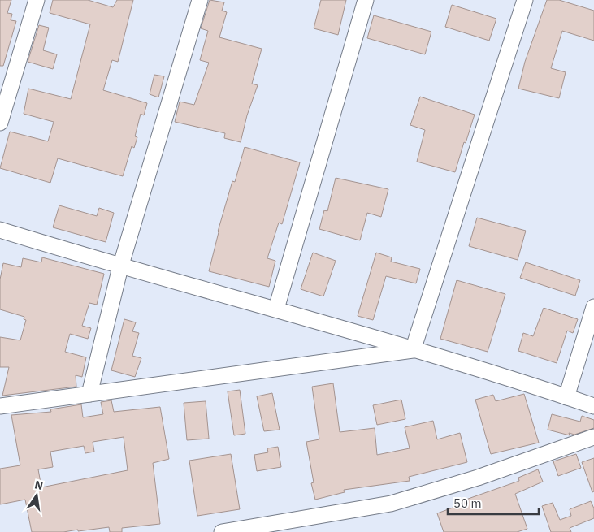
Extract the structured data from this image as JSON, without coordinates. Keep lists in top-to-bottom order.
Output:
{
  "scale_bar": "50 m",
  "north": "top"
}
